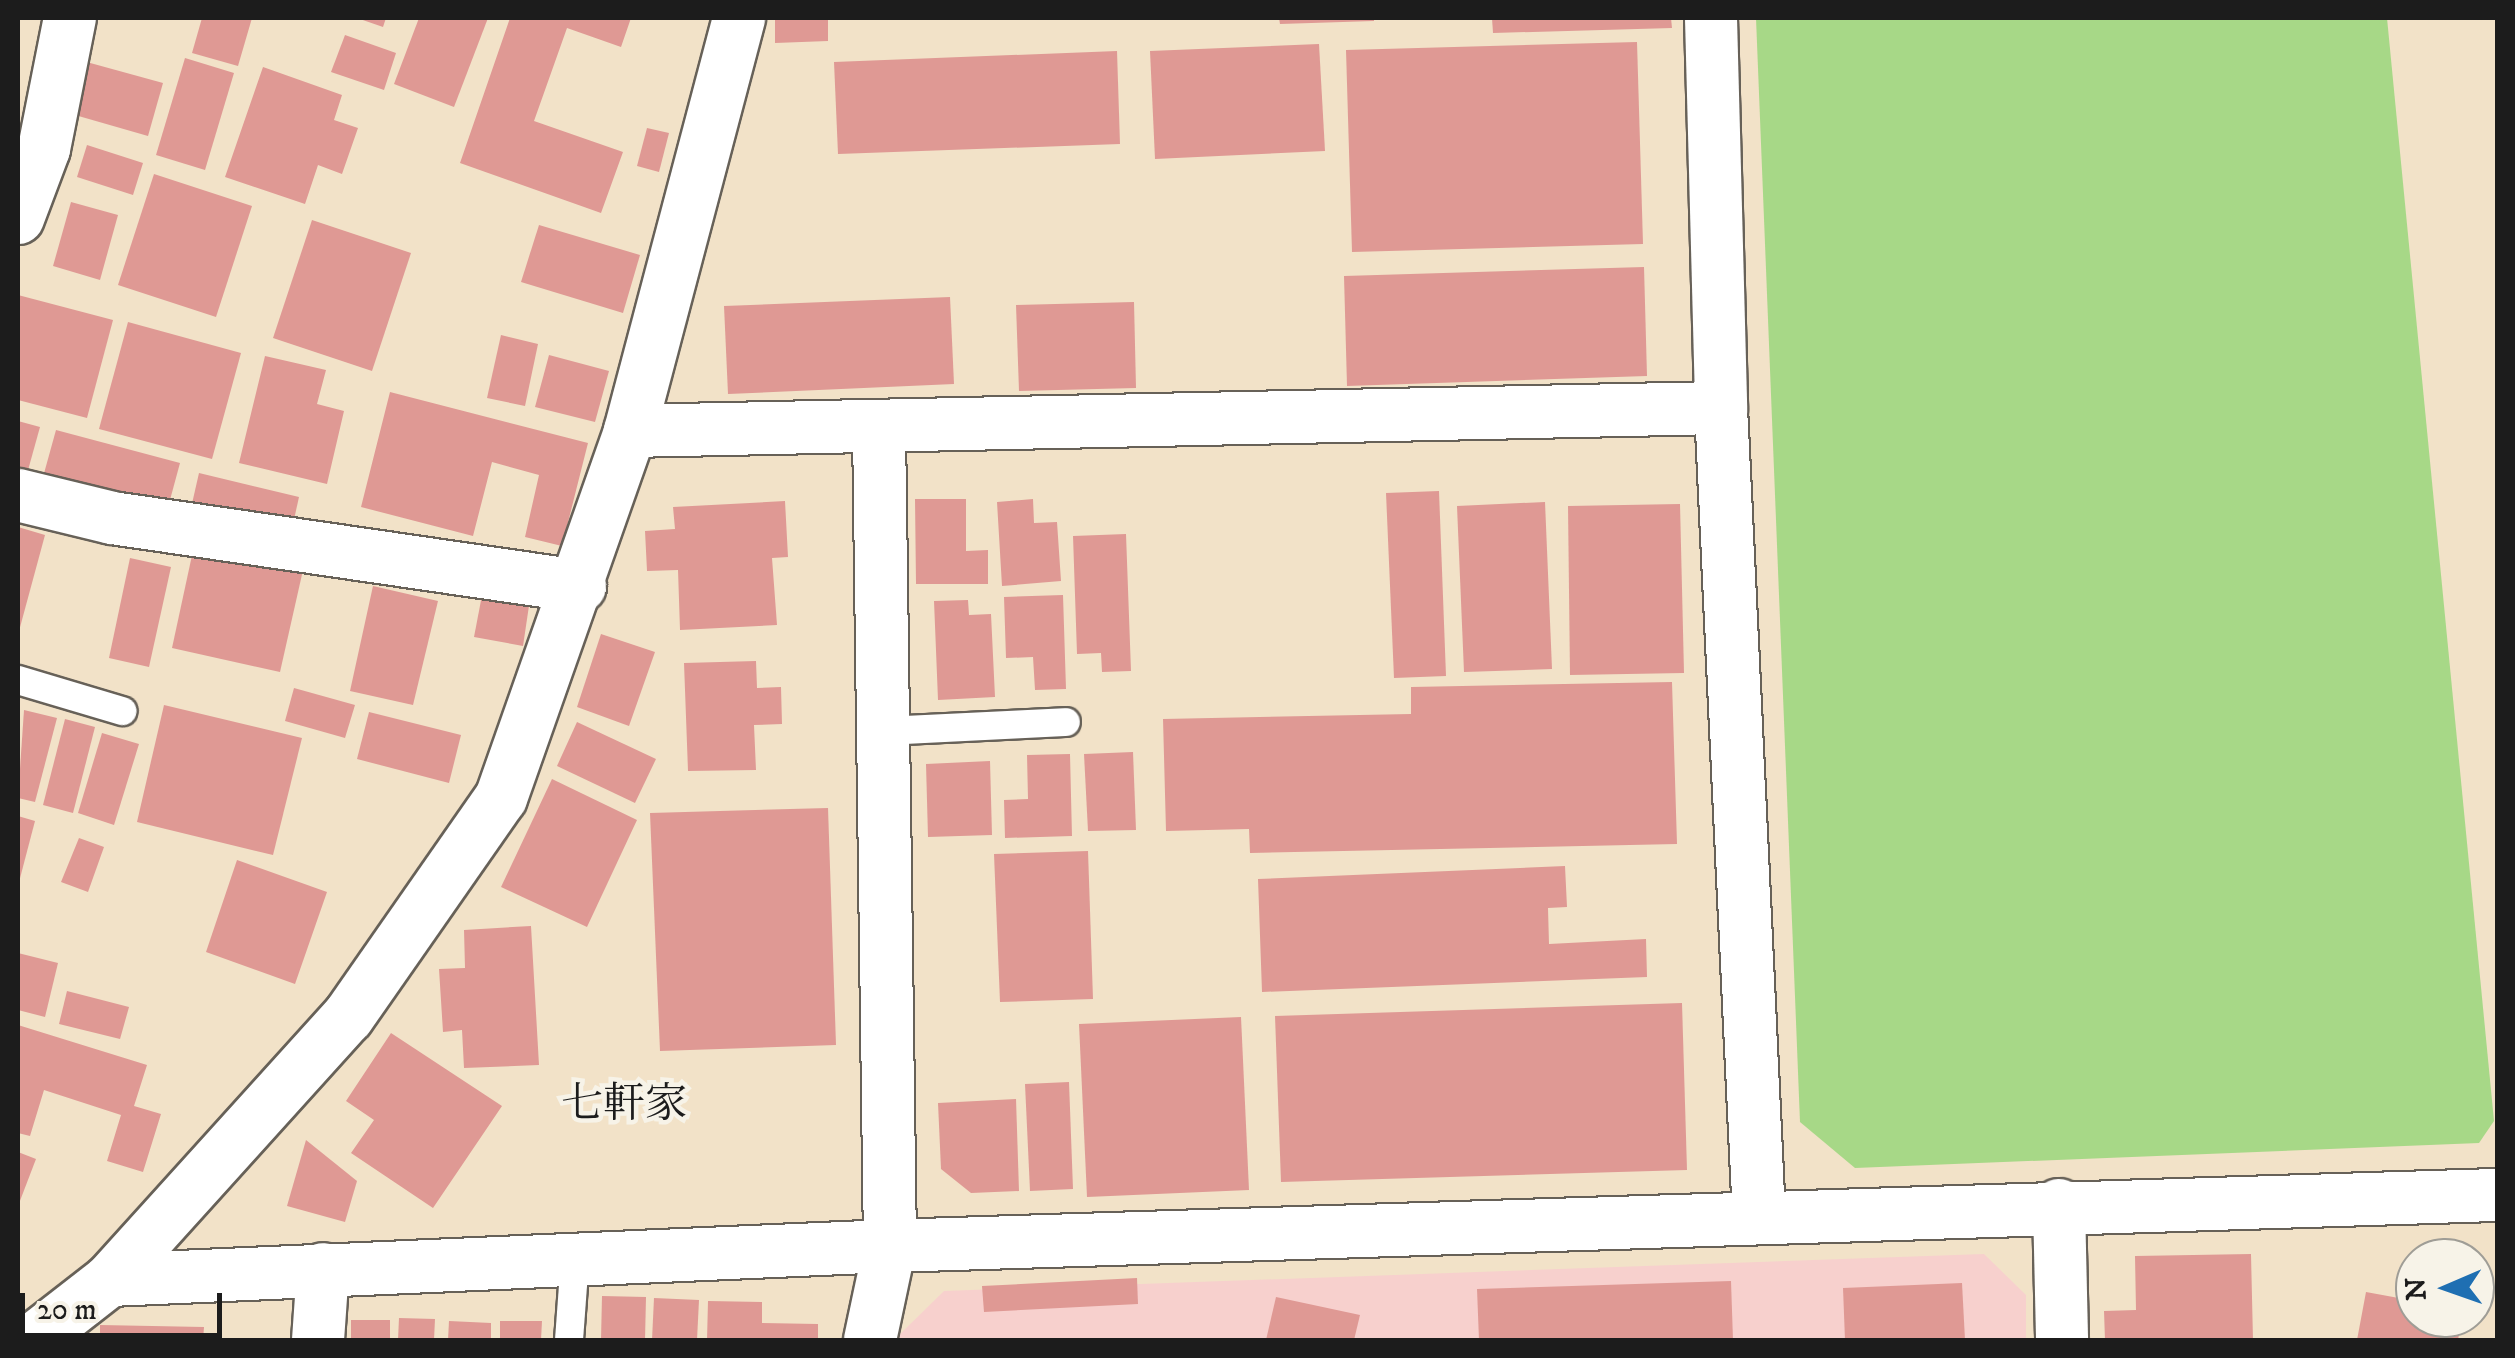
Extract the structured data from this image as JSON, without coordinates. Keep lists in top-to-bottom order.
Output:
{
  "districts": ["七軒家"],
  "scale_bar": "20 m",
  "north": "left"
}
